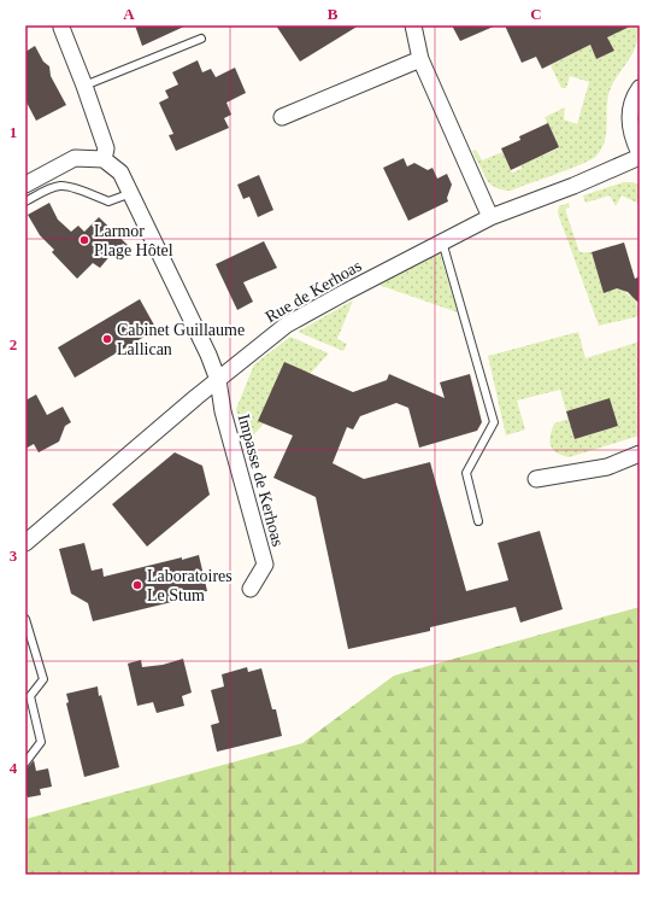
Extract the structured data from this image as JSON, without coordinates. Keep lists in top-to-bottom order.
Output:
{
  "streets": {
    "street": ["Rue de Kerhoas", "Impasse de Kerhoas"]
  },
  "crossings": [
    ["Rue de Kerhoas", "Impasse de Kerhoas"]
  ],
  "places": ["Larmor Plage Hôtel", "Cabinet Guillaume Lallican", "Laboratoires Le Stum"],
  "grid": {
    "columns": ["A", "B", "C"],
    "rows": [
      "1",
      "2",
      "3",
      "4"
    ]
  }
}
